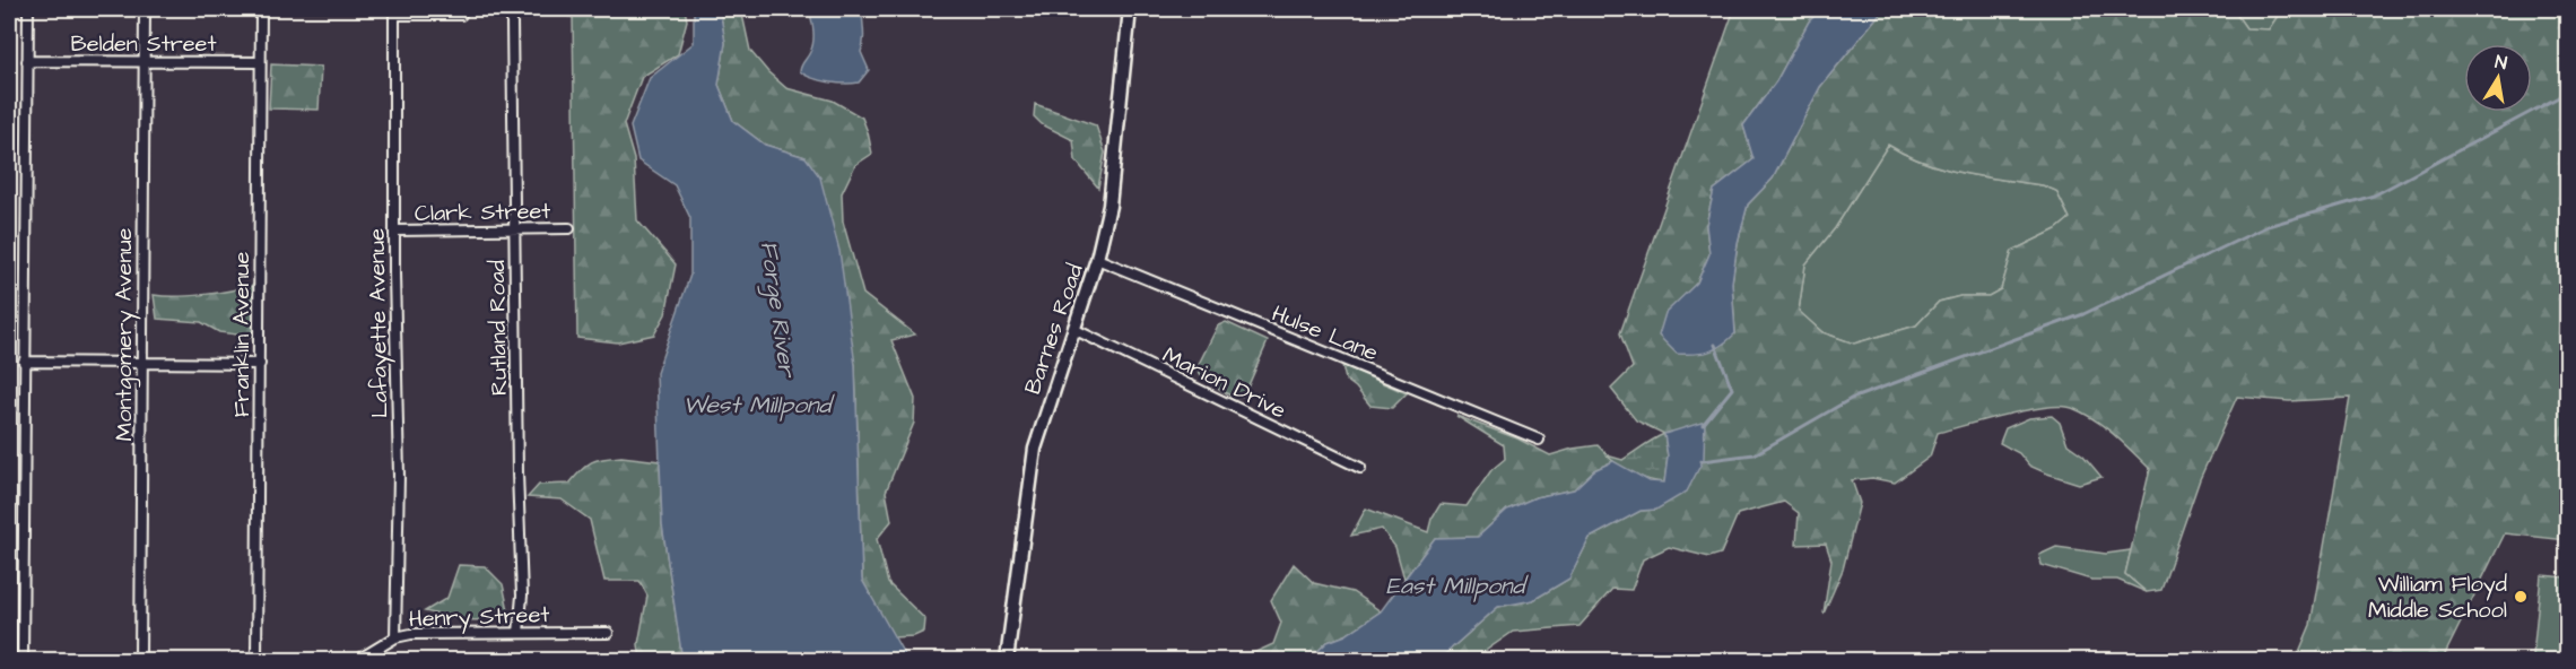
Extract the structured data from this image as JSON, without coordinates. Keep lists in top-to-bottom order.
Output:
{
  "streets": {
    "street": [
      "Belden Street",
      "Clark Street",
      "Lafayette Avenue",
      "Rutland Road",
      "Barnes Road",
      "Hulse Lane",
      "Montgomery Avenue",
      "Franklin Avenue",
      "Marion Drive",
      "Henry Street"
    ]
  },
  "crossings": [
    ["Belden Street", "Montgomery Avenue"],
    ["Belden Street", "Franklin Avenue"],
    ["Clark Street", "Lafayette Avenue"],
    ["Clark Street", "Rutland Road"],
    ["Lafayette Avenue", "Henry Street"],
    ["Rutland Road", "Henry Street"],
    ["Barnes Road", "Hulse Lane"],
    ["Barnes Road", "Marion Drive"]
  ],
  "water": ["Forge River", "West Millpond", "East Millpond"],
  "places": ["William Floyd Middle School"],
  "north": "top"
}
